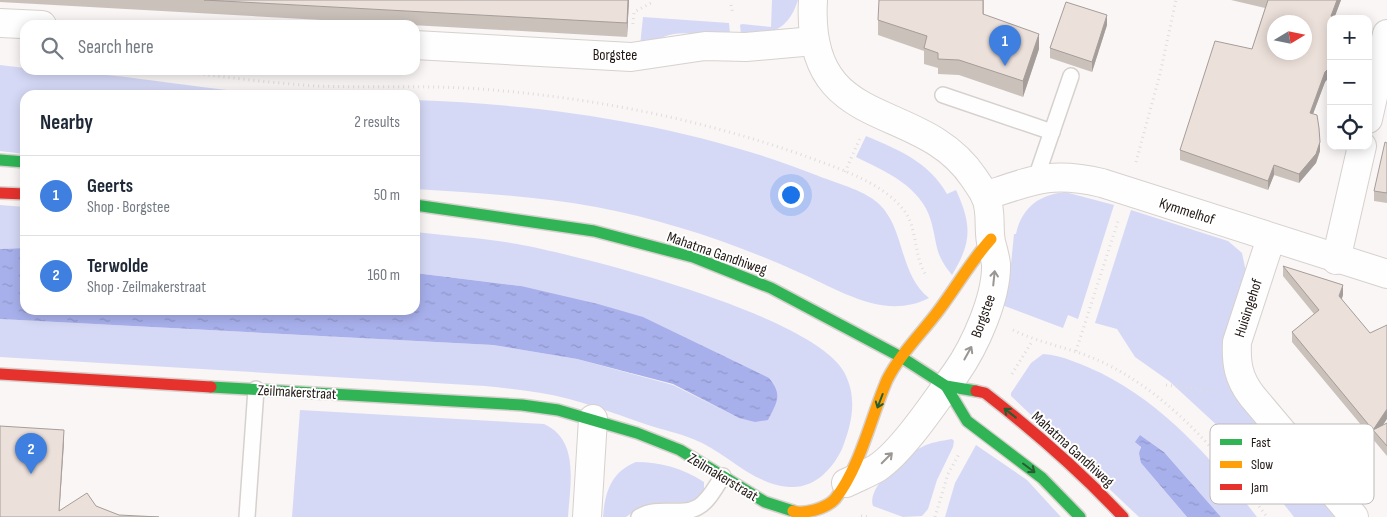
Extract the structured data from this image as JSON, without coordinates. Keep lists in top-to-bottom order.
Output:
{
  "streets": {
    "street": [
      "Borgstee",
      "Kymmelhof",
      "Mahatma Gandhiweg",
      "Huisingehof",
      "Zeilmakerstraat"
    ]
  },
  "crossings": [
    ["Borgstee", "Kymmelhof"],
    ["Borgstee", "Mahatma Gandhiweg"],
    ["Borgstee", "Zeilmakerstraat"],
    ["Kymmelhof", "Huisingehof"],
    ["Mahatma Gandhiweg", "Zeilmakerstraat"]
  ],
  "legend": ["Fast", "Slow", "Jam"],
  "north": "right",
  "page": {
    "map_buttons": ["+", "−"],
    "search": "Search here",
    "pins": ["1", "2"],
    "heading": ["Nearby", "2 results"],
    "list": [
      {
        "mark": "1",
        "name": "Geerts",
        "note": "Shop · Borgstee",
        "value": "50 m"
      },
      {
        "mark": "2",
        "name": "Terwolde",
        "note": "Shop · Zeilmakerstraat",
        "value": "160 m"
      }
    ]
  }
}
